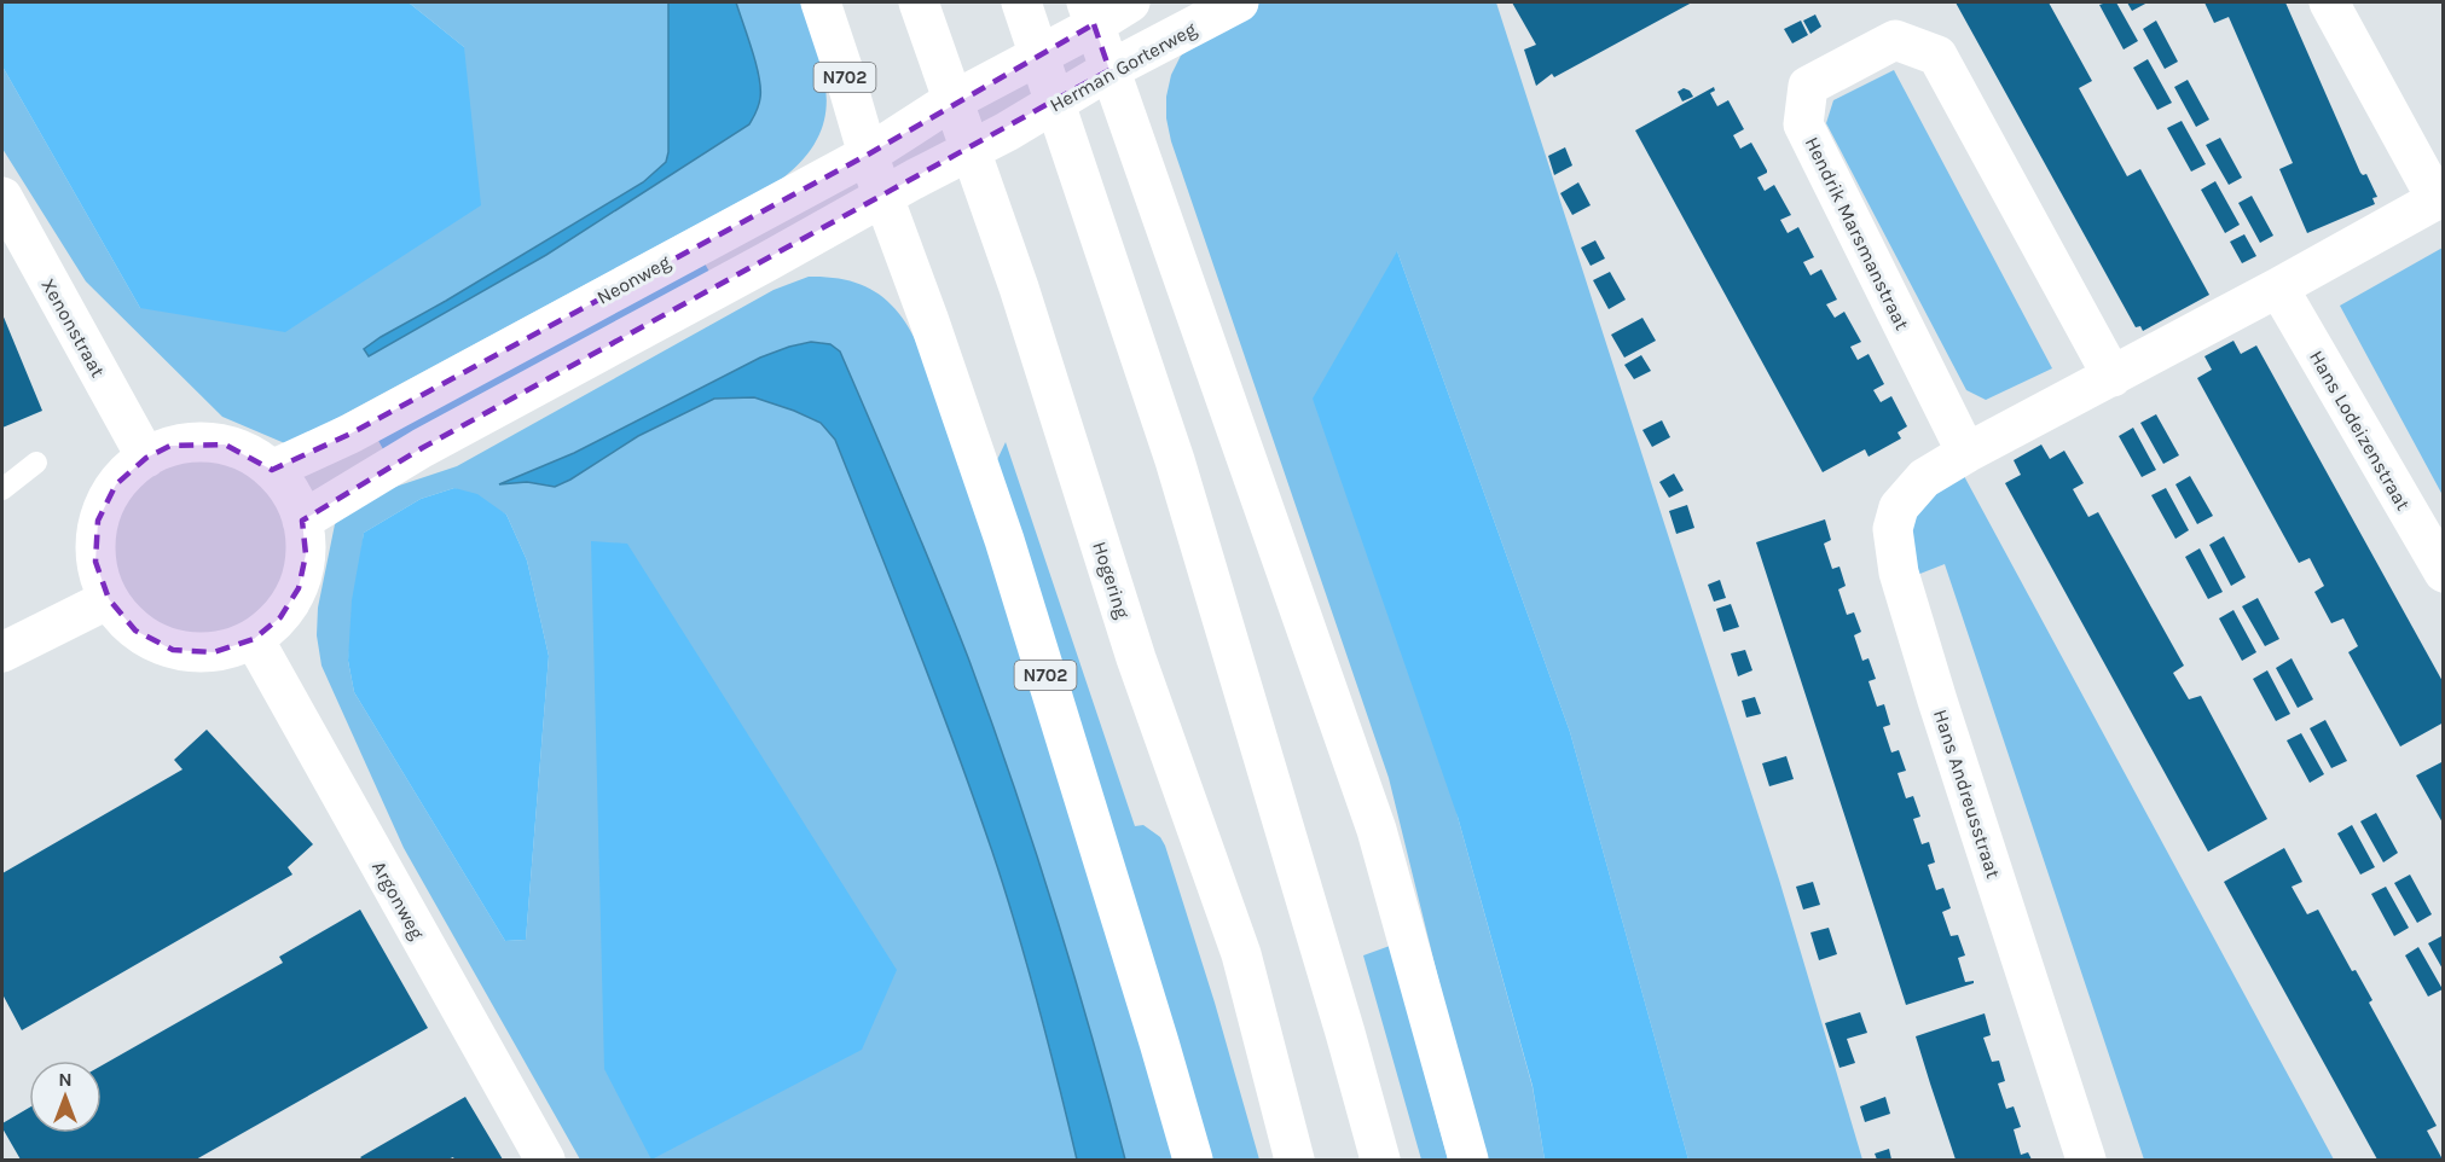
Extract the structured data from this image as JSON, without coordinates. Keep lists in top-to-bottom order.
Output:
{
  "streets": {
    "main road": [
      "Herman Gorterweg",
      "N702",
      "Hendrik Marsmanstraat",
      "Neonweg",
      "Xenonstraat",
      "Hans Lodeizenstraat",
      "Hogering",
      "Hans Andreusstraat",
      "Argonweg"
    ]
  },
  "crossings": [
    ["Herman Gorterweg", "N702"],
    ["N702", "Neonweg"],
    ["Hendrik Marsmanstraat", "Hans Andreusstraat"],
    ["Neonweg", "Xenonstraat"],
    ["Neonweg", "Argonweg"],
    ["Xenonstraat", "Argonweg"]
  ],
  "north": "top"
}
